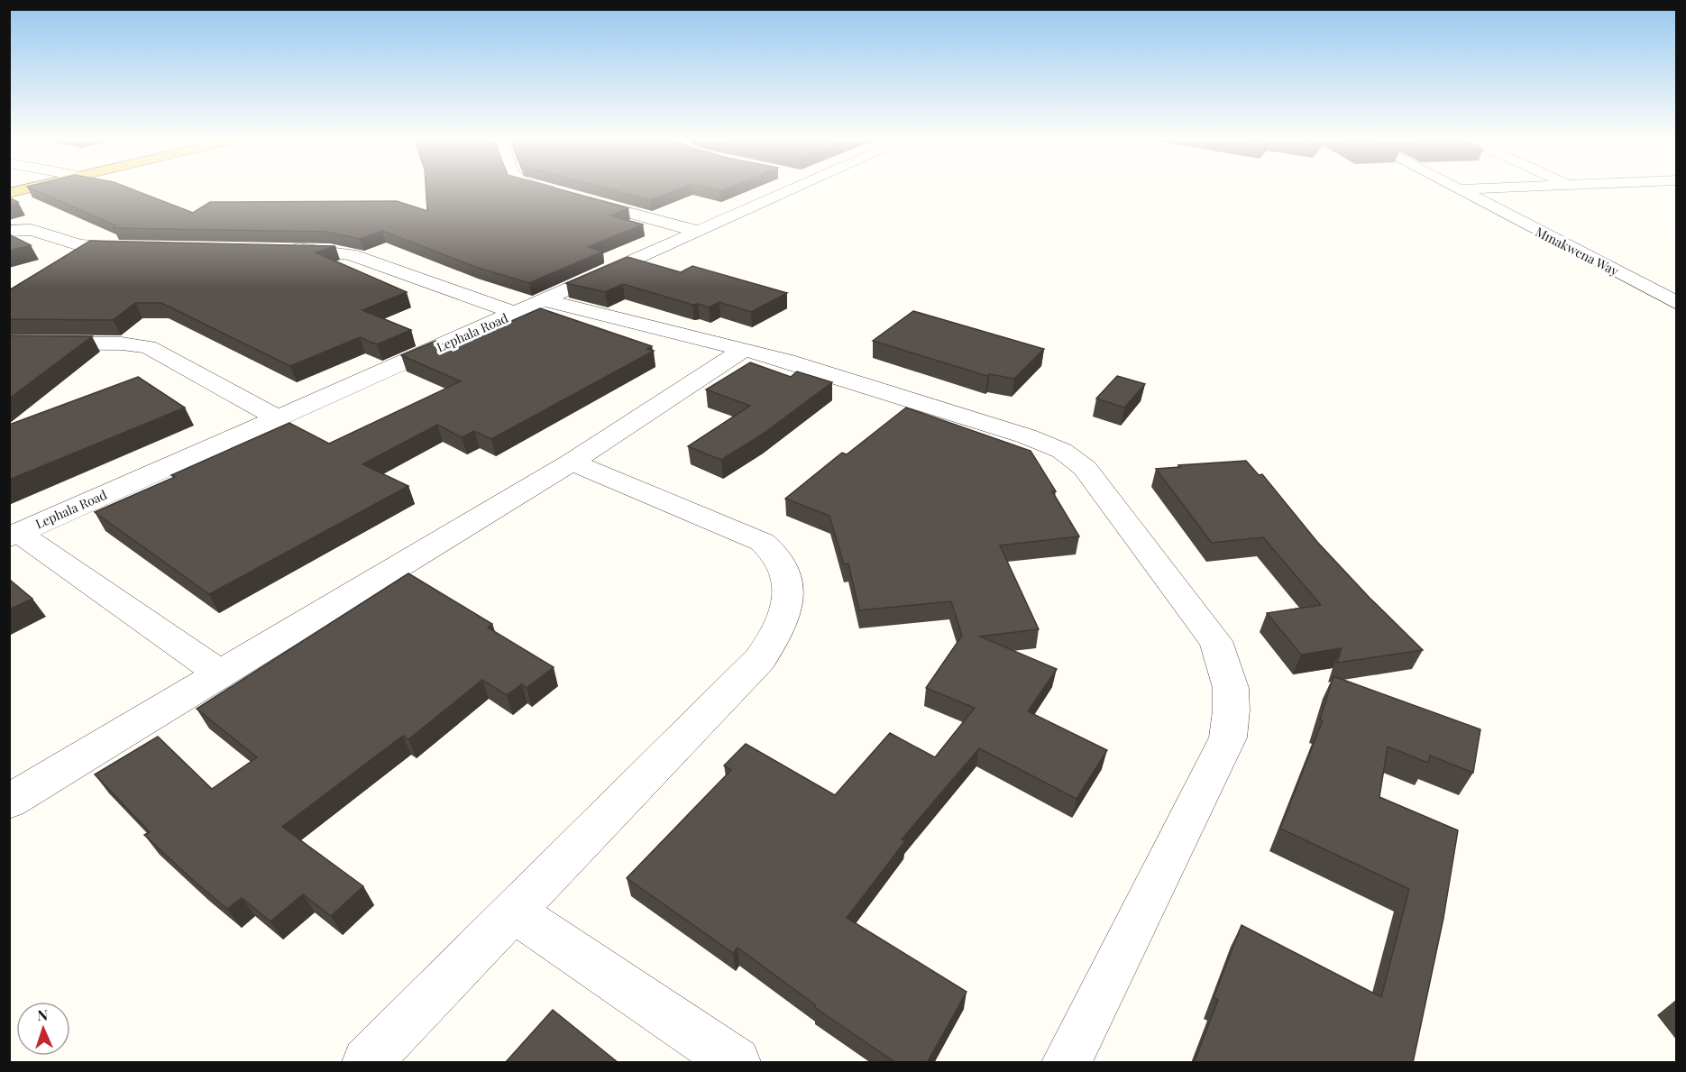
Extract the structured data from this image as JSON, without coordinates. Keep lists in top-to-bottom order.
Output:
{
  "streets": {
    "street": ["Mmakwena Way", "Lephala Road"]
  },
  "north": "top"
}
